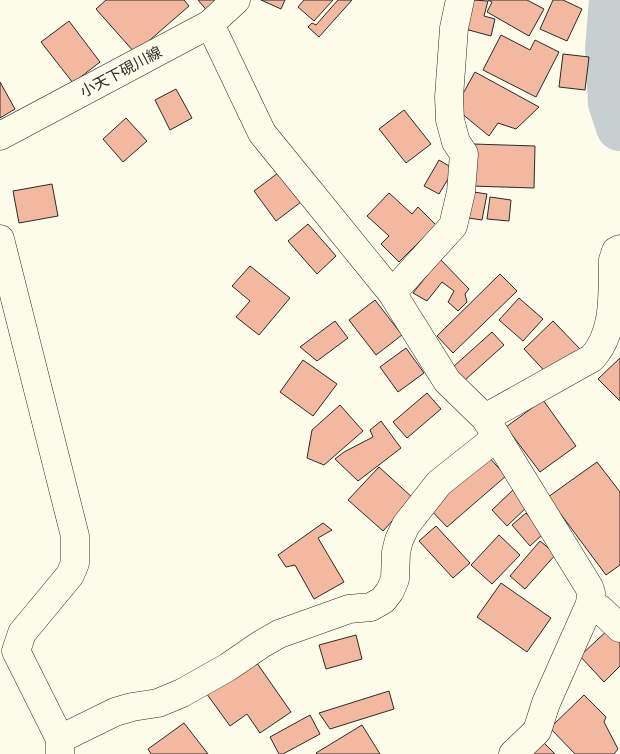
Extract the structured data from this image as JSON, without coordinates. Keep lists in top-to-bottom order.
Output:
{
  "streets": {
    "street": ["小天下硯川線"]
  }
}
